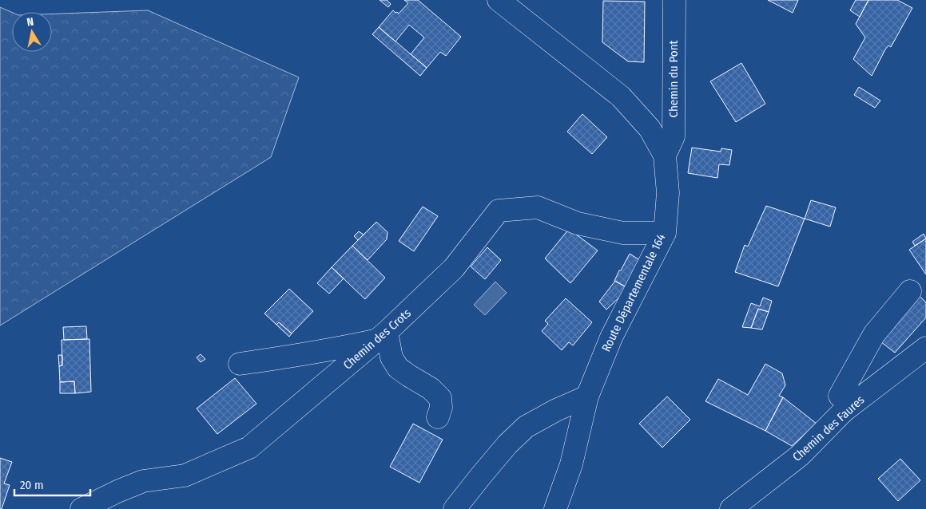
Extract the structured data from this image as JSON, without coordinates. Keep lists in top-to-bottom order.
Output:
{
  "streets": {
    "street": [
      "Chemin du Pont",
      "Route Départementale 164",
      "Chemin des Crots",
      "Chemin des Faures"
    ]
  },
  "crossings": [
    ["Chemin du Pont", "Route Départementale 164"],
    ["Route Départementale 164", "Chemin des Crots"]
  ],
  "scale_bar": "20 m",
  "north": "top"
}
